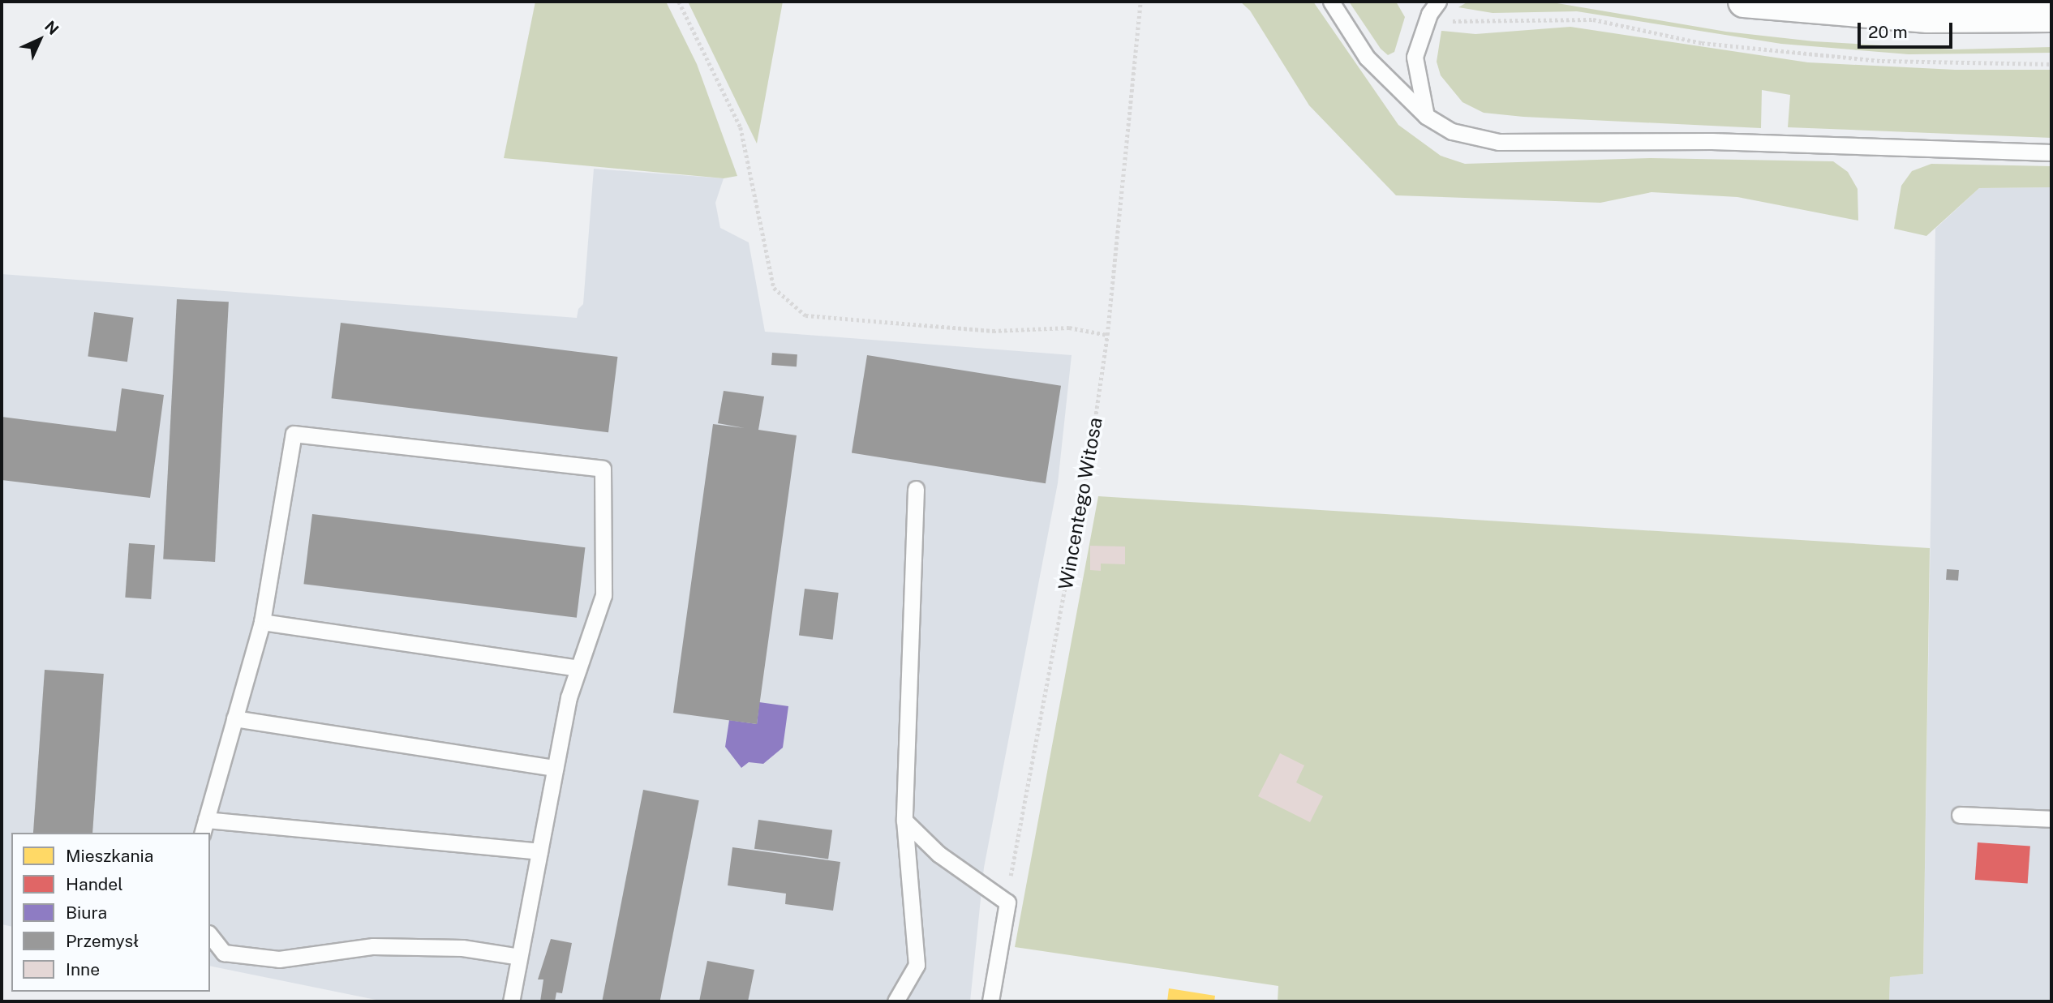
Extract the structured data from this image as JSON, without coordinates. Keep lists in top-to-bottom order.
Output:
{
  "streets": {
    "path": ["Wincentego Witosa"]
  },
  "legend": [
    "Mieszkania",
    "Handel",
    "Biura",
    "Przemysł",
    "Inne"
  ],
  "scale_bar": "20 m",
  "north": "top right"
}
